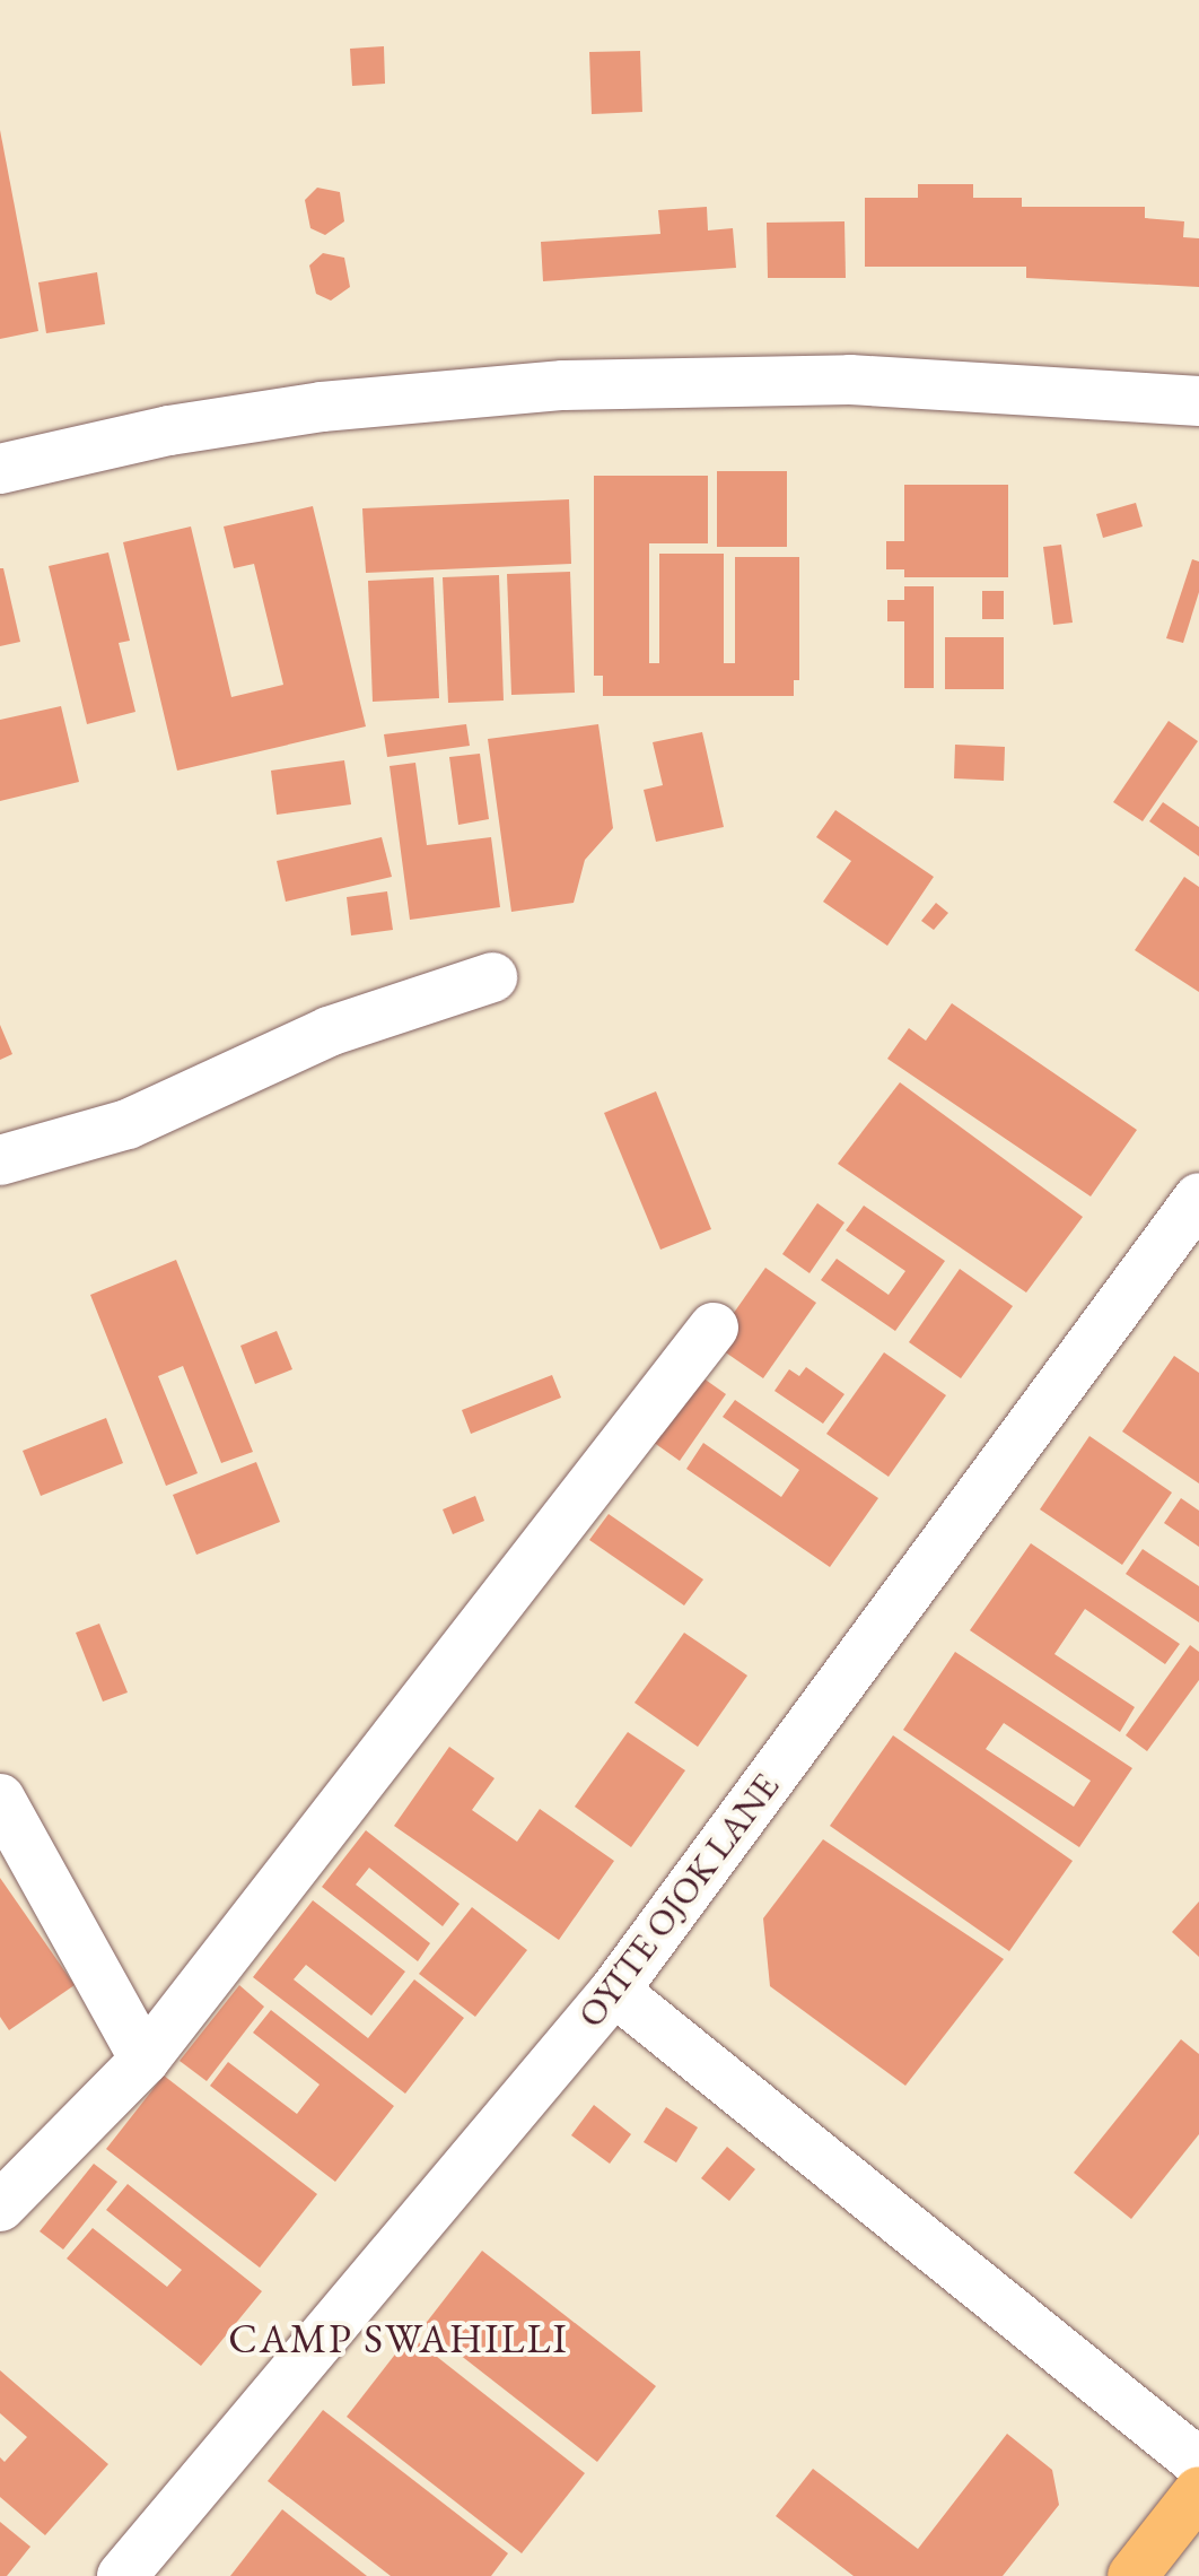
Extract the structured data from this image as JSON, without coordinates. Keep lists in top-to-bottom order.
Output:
{
  "streets": {
    "street": ["OYITE OJOK LANE"]
  },
  "districts": ["CAMP SWAHILLI"]
}
